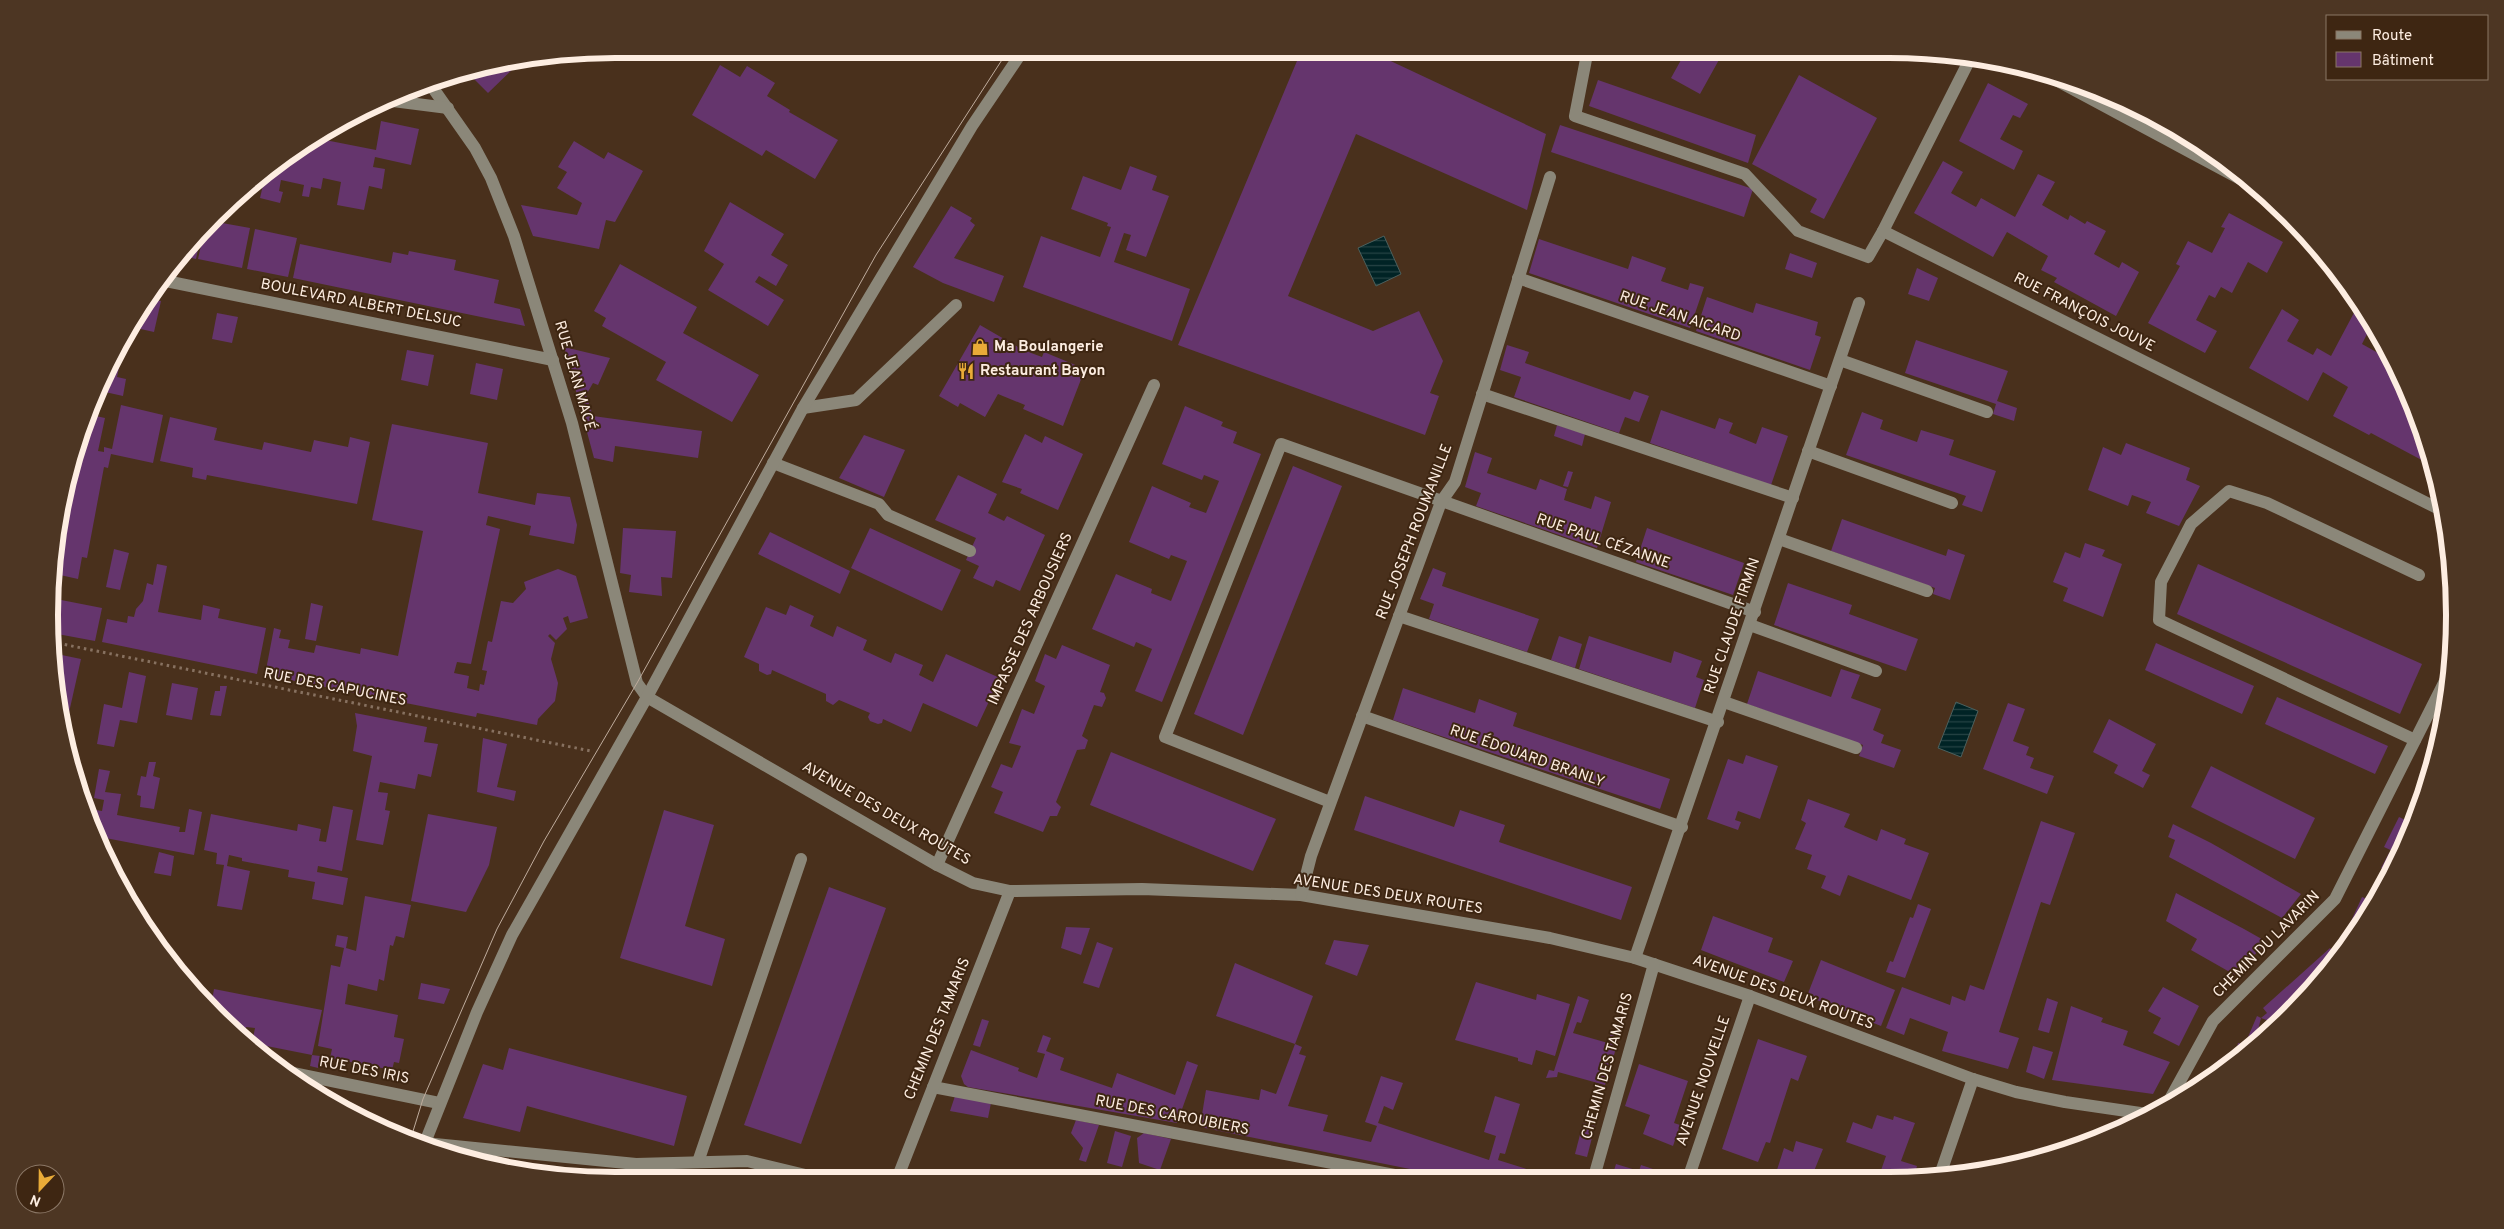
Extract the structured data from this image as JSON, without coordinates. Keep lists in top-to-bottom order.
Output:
{
  "streets": {
    "street": [
      "BOULEVARD ALBERT DELSUC",
      "RUE FRANÇOIS JOUVE",
      "RUE JEAN AICARD",
      "RUE JEAN MACÉ",
      "RUE JOSEPH ROUMANILLE",
      "RUE PAUL CÉZANNE",
      "IMPASSE DES ARBOUSIERS",
      "RUE CLAUDE FIRMIN",
      "RUE ÉDOUARD BRANLY",
      "AVENUE DES DEUX ROUTES",
      "CHEMIN DU LAVARIN",
      "CHEMIN DES TAMARIS",
      "RUE DES IRIS",
      "AVENUE NOUVELLE",
      "RUE DES CAROUBIERS"
    ],
    "path": ["RUE DES CAPUCINES"]
  },
  "crossings": [
    ["BOULEVARD ALBERT DELSUC", "RUE JEAN MACÉ"],
    ["RUE JEAN AICARD", "RUE JOSEPH ROUMANILLE"],
    ["RUE JEAN AICARD", "RUE CLAUDE FIRMIN"],
    ["RUE JEAN MACÉ", "AVENUE DES DEUX ROUTES"],
    ["RUE JOSEPH ROUMANILLE", "RUE PAUL CÉZANNE"],
    ["RUE JOSEPH ROUMANILLE", "RUE ÉDOUARD BRANLY"],
    ["RUE JOSEPH ROUMANILLE", "AVENUE DES DEUX ROUTES"],
    ["RUE PAUL CÉZANNE", "RUE CLAUDE FIRMIN"],
    ["IMPASSE DES ARBOUSIERS", "AVENUE DES DEUX ROUTES"],
    ["RUE CLAUDE FIRMIN", "RUE ÉDOUARD BRANLY"],
    ["RUE CLAUDE FIRMIN", "AVENUE DES DEUX ROUTES"],
    ["AVENUE DES DEUX ROUTES", "CHEMIN DES TAMARIS"],
    ["AVENUE DES DEUX ROUTES", "AVENUE NOUVELLE"],
    ["CHEMIN DES TAMARIS", "RUE DES CAROUBIERS"]
  ],
  "places": {
    "shop": ["Ma Boulangerie"],
    "restaurant": ["Restaurant Bayon"]
  },
  "legend": ["Route", "Bâtiment"],
  "north": "bottom"
}
